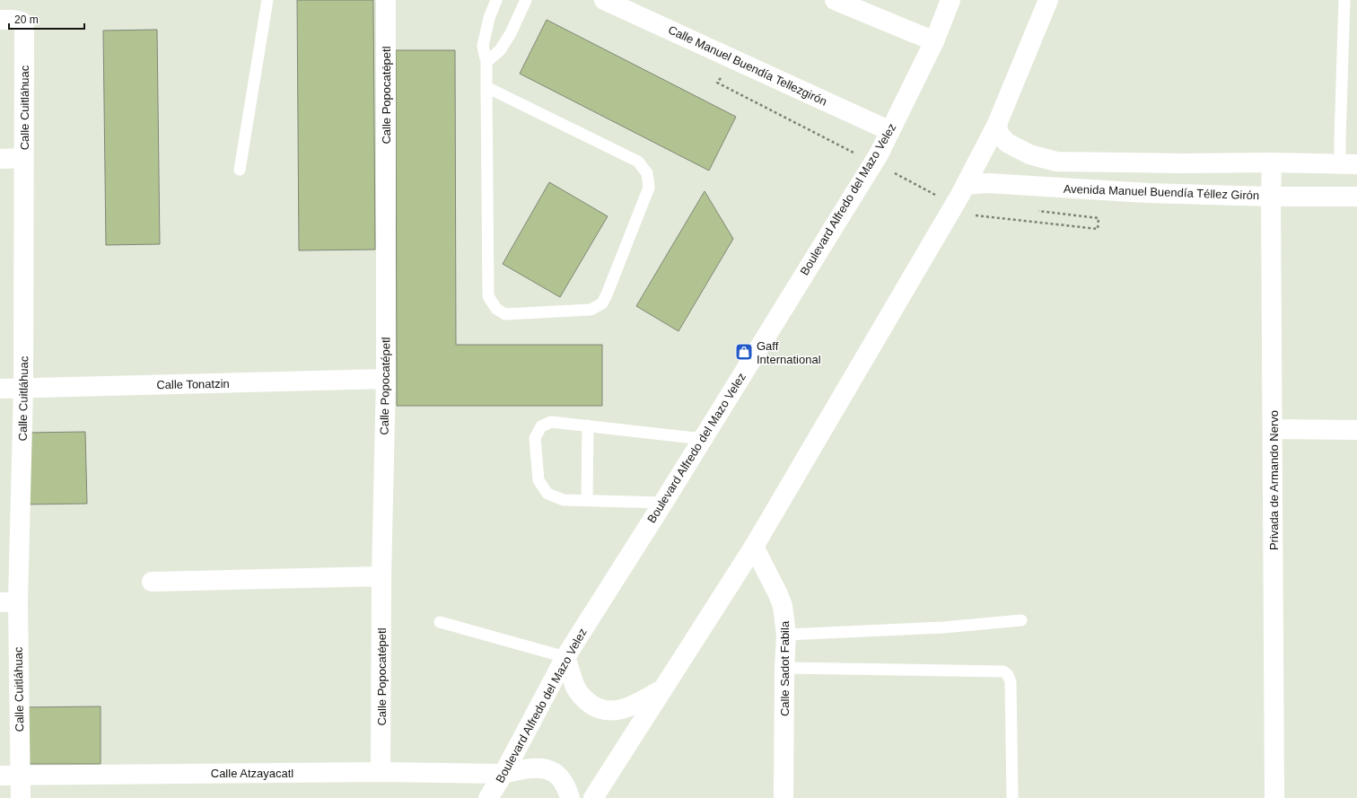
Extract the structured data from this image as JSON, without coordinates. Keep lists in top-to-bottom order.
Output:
{
  "streets": {
    "street": [
      "Calle Manuel Buendía Tellezgirón",
      "Calle Popocatépetl",
      "Calle Cuitláhuac",
      "Avenida Manuel Buendía Téllez Girón",
      "Boulevard Alfredo del Mazo Velez",
      "Calle Tonatzin",
      "Privada de Armando Nervo",
      "Calle Sadot Fabila",
      "Calle Atzayacatl"
    ]
  },
  "crossings": [
    ["Calle Manuel Buendía Tellezgirón", "Boulevard Alfredo del Mazo Velez"],
    ["Calle Popocatépetl", "Calle Tonatzin"],
    ["Calle Popocatépetl", "Calle Atzayacatl"],
    ["Calle Cuitláhuac", "Calle Tonatzin"],
    ["Calle Cuitláhuac", "Calle Atzayacatl"],
    ["Avenida Manuel Buendía Téllez Girón", "Privada de Armando Nervo"],
    ["Boulevard Alfredo del Mazo Velez", "Calle Atzayacatl"]
  ],
  "places": {
    "shop": ["Gaff International"]
  },
  "scale_bar": "20 m"
}
